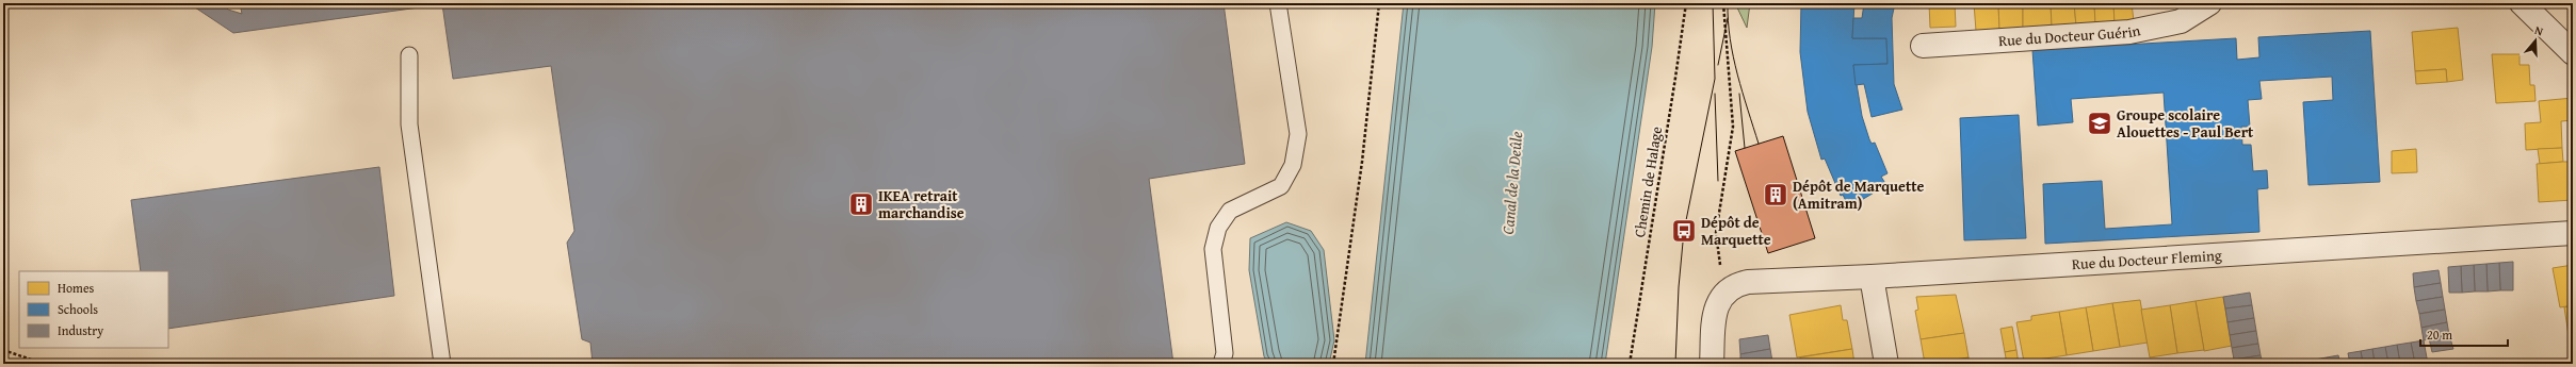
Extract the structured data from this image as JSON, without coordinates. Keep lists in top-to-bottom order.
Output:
{
  "streets": {
    "street": ["Rue du Docteur Guérin", "Rue du Docteur Fleming"],
    "path": ["Chemin de Halage"]
  },
  "water": ["Canal de la Deûle"],
  "places": {
    "school or university": ["Groupe scolaire Alouettes - Paul Bert"],
    "building": ["Dépôt de Marquette (Amitram)", "IKEA retrait marchandise"],
    "bus stop": ["Dépôt de Marquette"]
  },
  "legend": ["Homes", "Schools", "Industry"],
  "scale_bar": "20 m",
  "north": "top"
}
